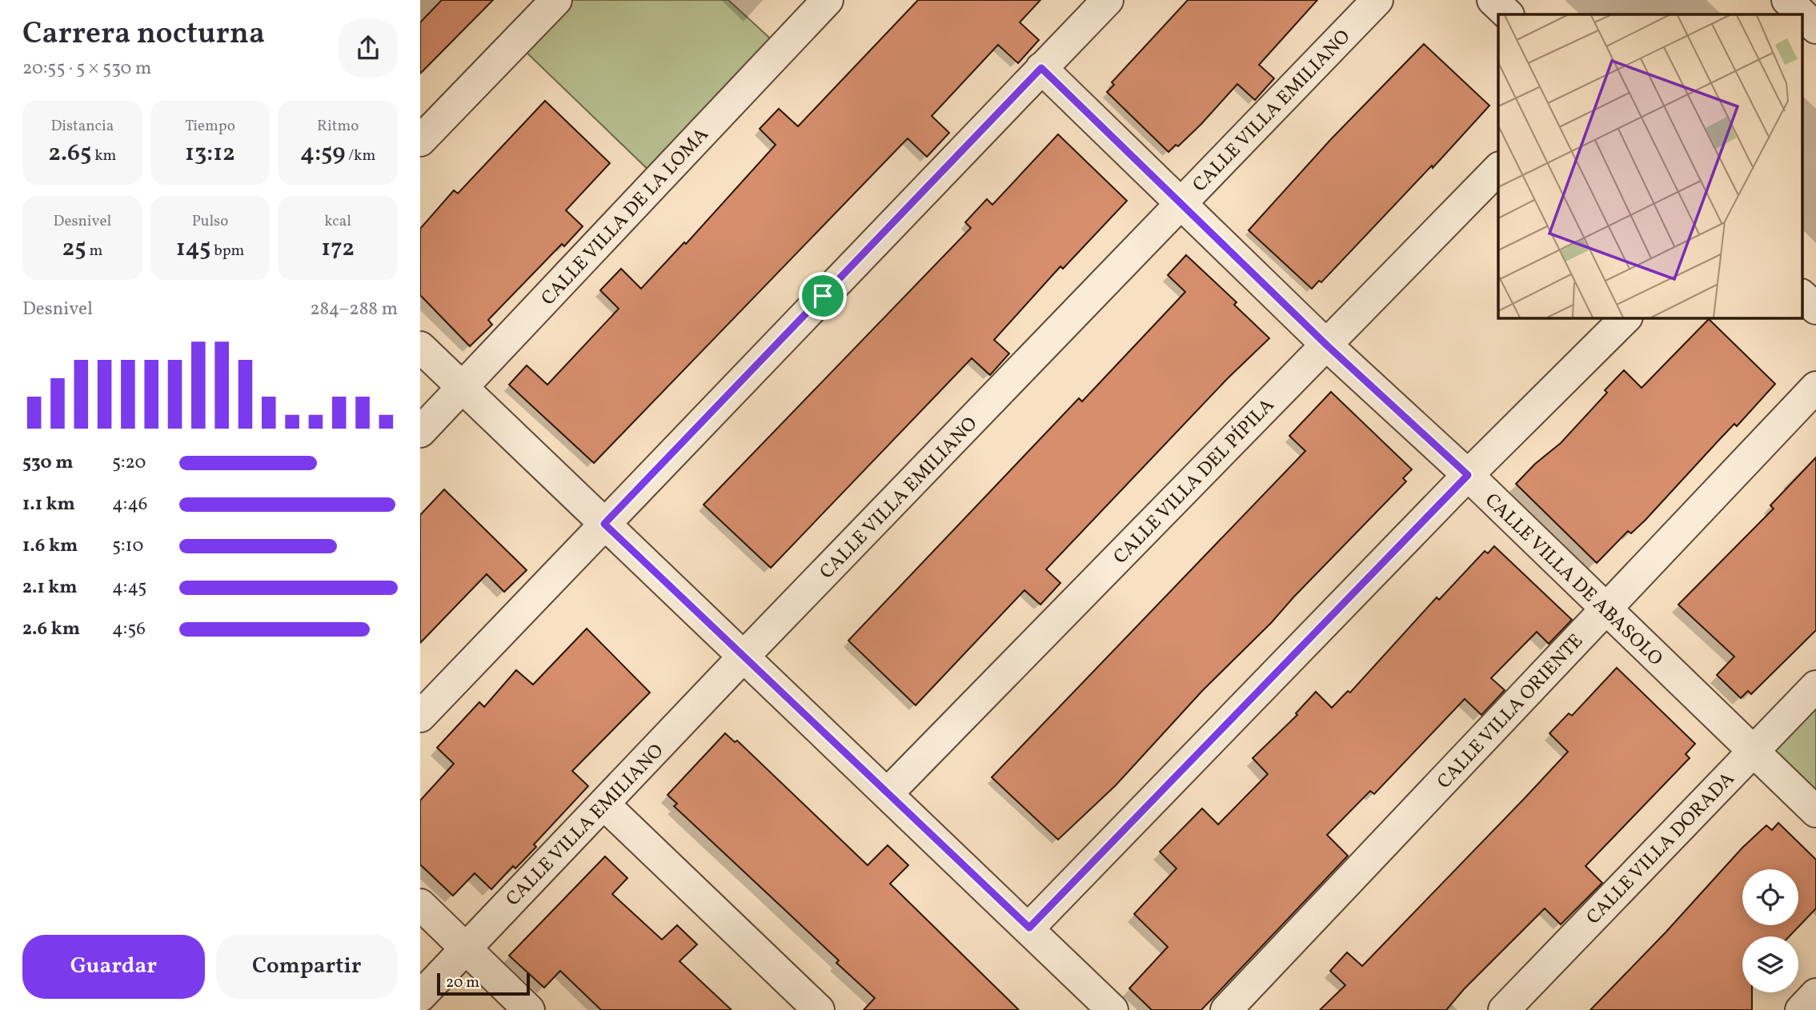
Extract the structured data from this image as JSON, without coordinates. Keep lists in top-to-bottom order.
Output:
{
  "streets": {
    "street": [
      "CALLE VILLA EMILIANO",
      "CALLE VILLA DE LA LOMA",
      "CALLE VILLA DEL PÍPILA",
      "CALLE VILLA DE ABASOLO",
      "CALLE VILLA ORIENTE",
      "CALLE VILLA DORADA"
    ]
  },
  "crossings": [
    ["CALLE VILLA EMILIANO", "CALLE VILLA DE ABASOLO"],
    ["CALLE VILLA DEL PÍPILA", "CALLE VILLA DE ABASOLO"],
    ["CALLE VILLA DE ABASOLO", "CALLE VILLA ORIENTE"],
    ["CALLE VILLA DE ABASOLO", "CALLE VILLA DORADA"]
  ],
  "scale_bar": "20 m",
  "page": {
    "heading": ["Carrera nocturna", "20:55 · 5 × 530 m"],
    "stats": [
      ["Distancia", "2.65 km"],
      ["Tiempo", "13:12"],
      ["Ritmo", "4:59 /km"],
      ["Desnivel", "25 m"],
      ["Pulso", "145 bpm"],
      ["kcal", "172"]
    ],
    "chart": ["Desnivel", "284–288 m"],
    "list": [
      {
        "name": "530 m",
        "note": "5:20"
      },
      {
        "name": "1.1 km",
        "note": "4:46"
      },
      {
        "name": "1.6 km",
        "note": "5:10"
      },
      {
        "name": "2.1 km",
        "note": "4:45"
      },
      {
        "name": "2.6 km",
        "note": "4:56"
      }
    ],
    "buttons": ["Guardar", "Compartir"],
    "scale": "20 m"
  }
}
